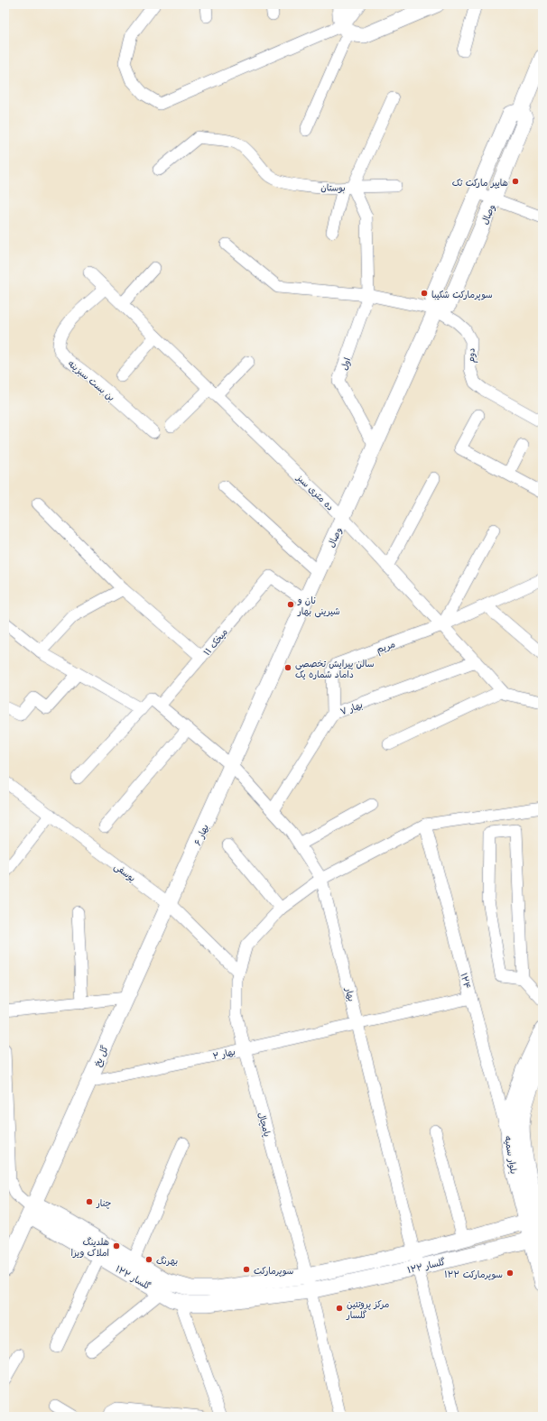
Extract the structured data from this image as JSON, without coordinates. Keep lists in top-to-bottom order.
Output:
{
  "streets": {
    "main road": [
      "وصال",
      "بهار ۶",
      "گل یخ",
      "بلوار سمیه",
      "گلسار ۱۲۲"
    ],
    "street": [
      "بوستان",
      "دوم",
      "اول",
      "بن بست سبزینه",
      "ده متری سبز",
      "میخک ۱۱",
      "مریم",
      "بهار ۷",
      "یوسفی",
      "۱۲۴",
      "بهار",
      "بهار ۲",
      "پامچال"
    ]
  },
  "crossings": [
    ["بوستان", "اول"],
    ["وصال", "دوم"],
    ["وصال", "اول"],
    ["وصال", "ده متری سبز"],
    ["وصال", "میخک ۱۱"],
    ["وصال", "بهار ۶"],
    ["وصال", "بهار"],
    ["بن بست سبزینه", "ده متری سبز"],
    ["ده متری سبز", "مریم"],
    ["ده متری سبز", "بهار ۷"],
    ["میخک ۱۱", "بهار"],
    ["مریم", "بهار ۷"],
    ["بهار ۷", "بهار"],
    ["بهار ۶", "یوسفی"],
    ["بهار ۶", "بهار"],
    ["بهار ۶", "گل یخ"],
    ["یوسفی", "گل یخ"],
    ["یوسفی", "پامچال"],
    ["۱۲۴", "بهار ۲"],
    ["۱۲۴", "پامچال"],
    ["۱۲۴", "بلوار سمیه"],
    ["بهار", "بهار ۲"],
    ["بهار", "پامچال"],
    ["بهار", "گلسار ۱۲۲"],
    ["بهار ۲", "گل یخ"],
    ["بهار ۲", "پامچال"],
    ["گل یخ", "گلسار ۱۲۲"],
    ["پامچال", "گلسار ۱۲۲"],
    ["بلوار سمیه", "گلسار ۱۲۲"]
  ],
  "places": [
    "هایپر مارکت تک",
    "سوپرمارکت شکیبا",
    "نان و شیرینی بهار",
    "سالن پیرایش تخصصی داماد شماره یک",
    "چنار",
    "هلدینگ املاک ویرا",
    "بهرنگ",
    "سوپرمارکت",
    "سوپرمارکت ۱۲۲",
    "مرکز پروتئین گلسار"
  ]
}
